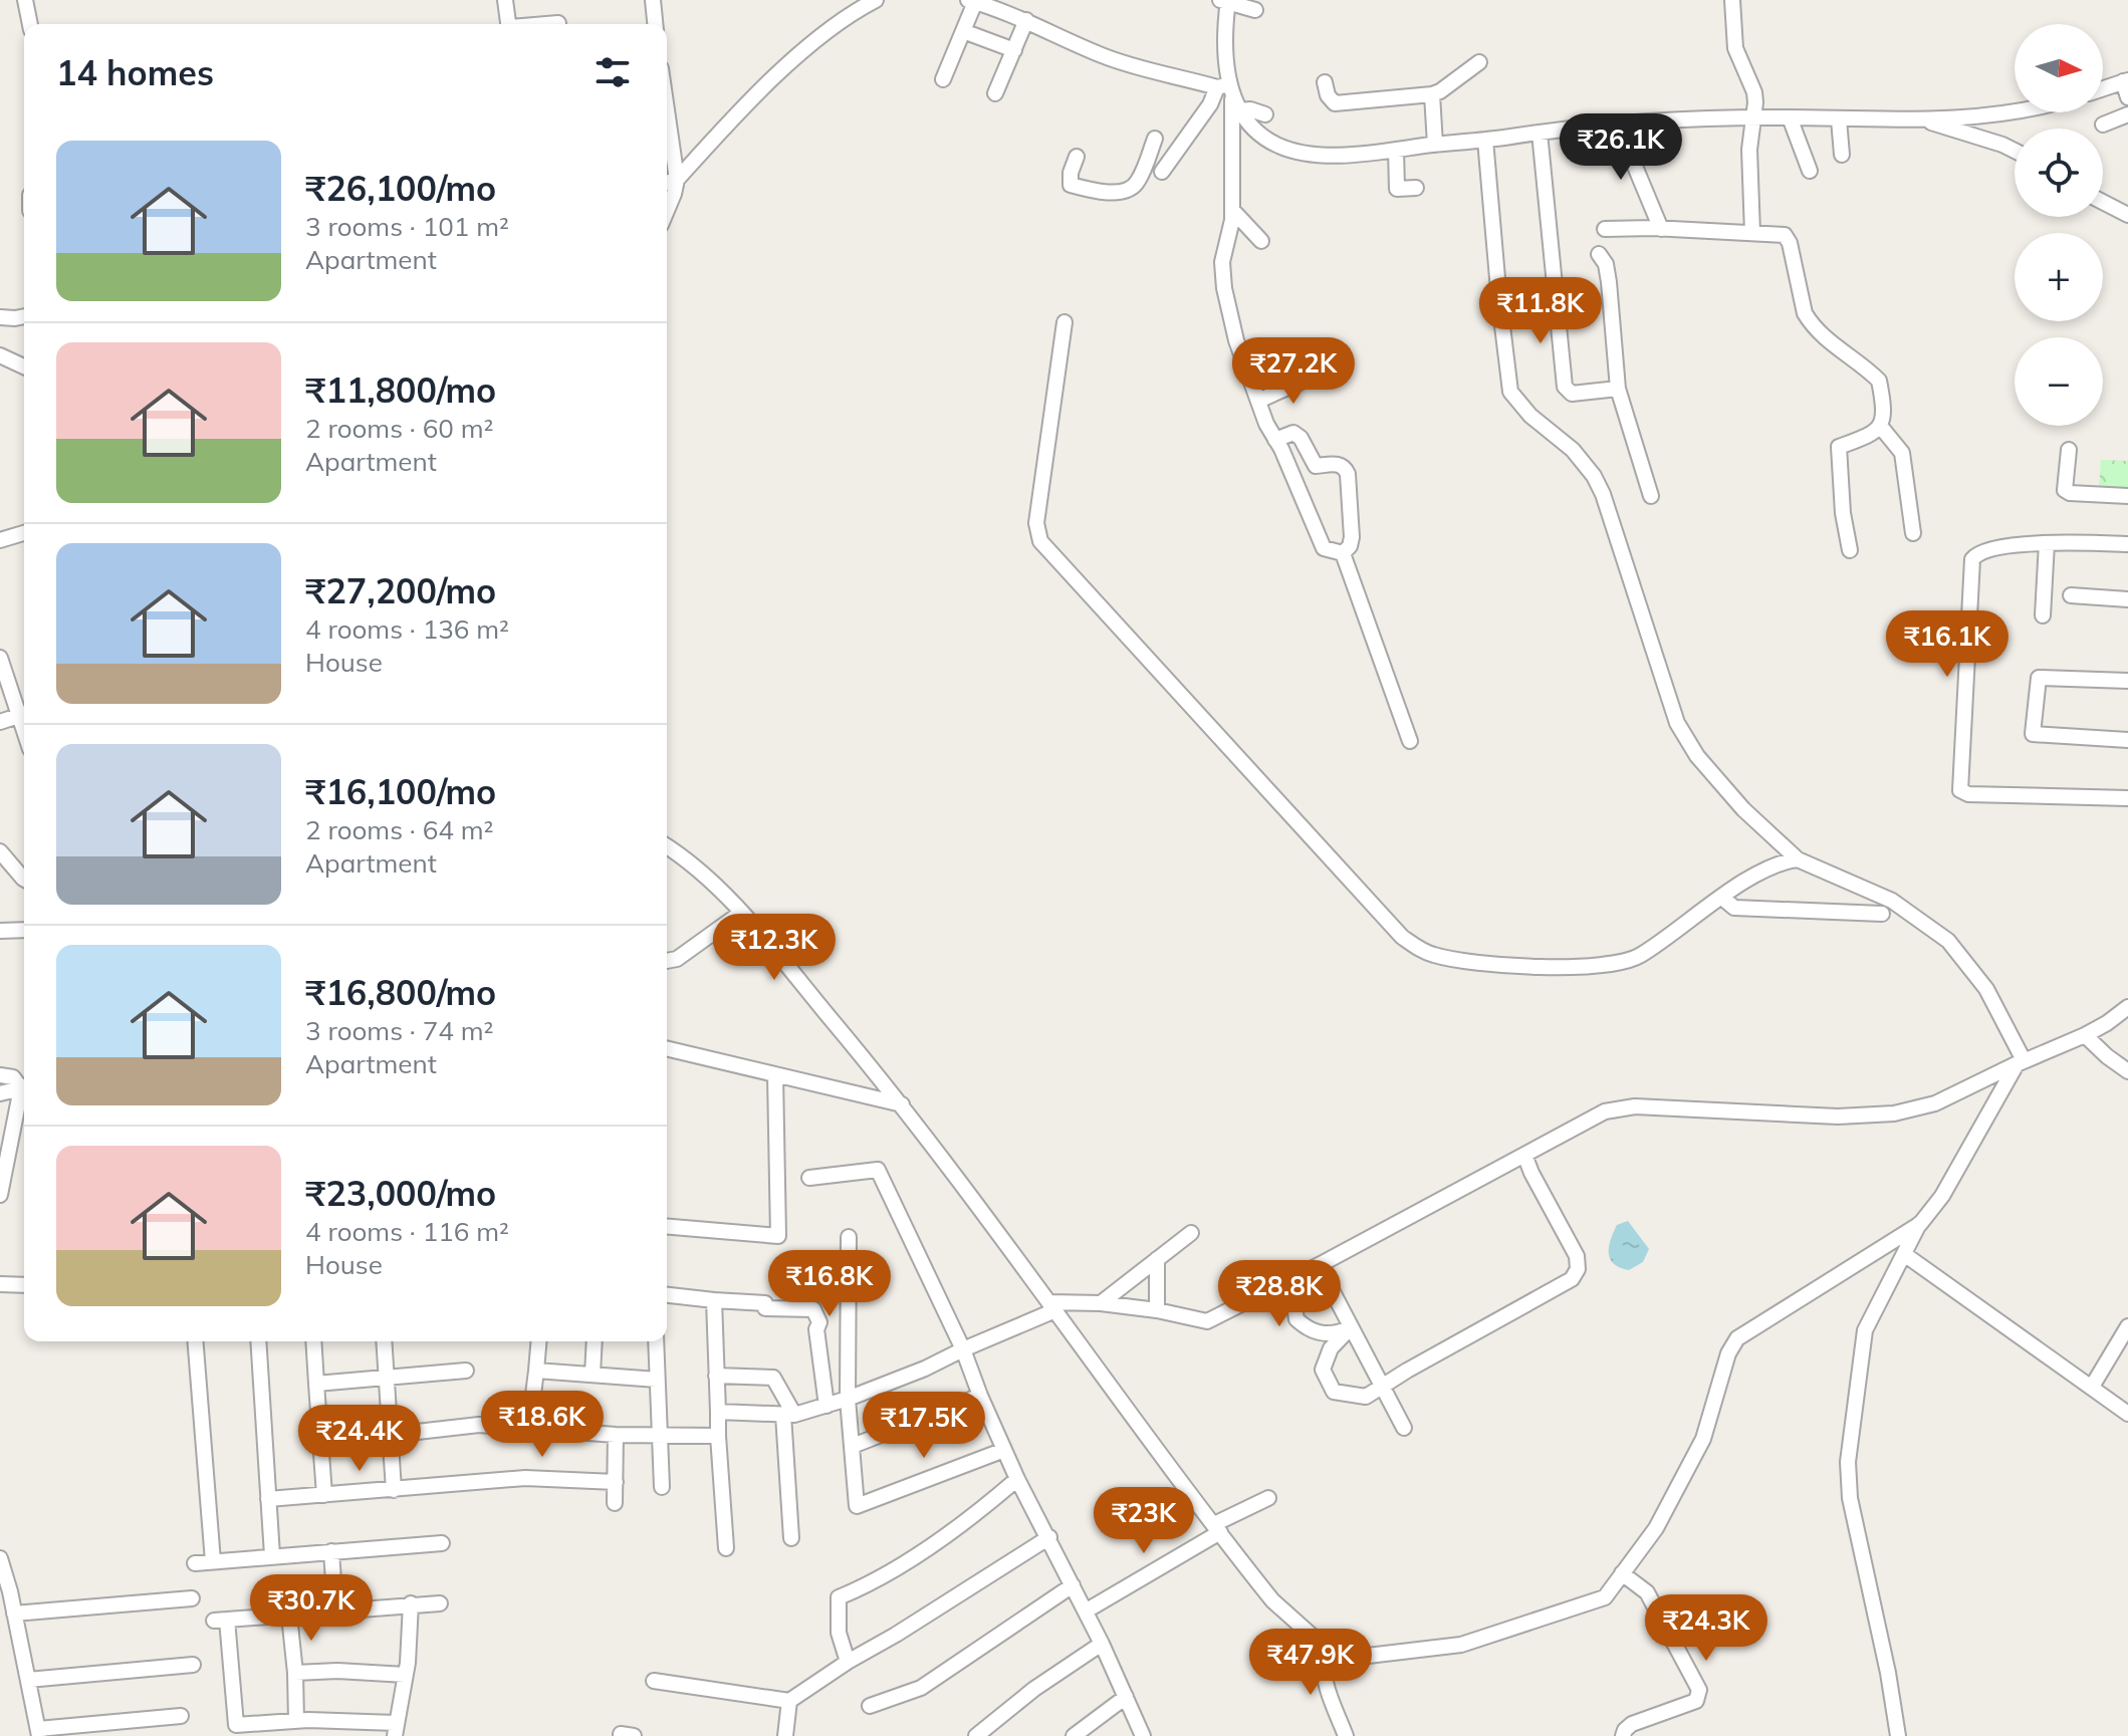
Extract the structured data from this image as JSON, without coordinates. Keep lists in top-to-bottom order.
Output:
{
  "north": "right",
  "page": {
    "map_buttons": ["+", "−"],
    "heading": "14 homes",
    "price": [
      "₹26.1K",
      "₹11.8K",
      "₹27.2K",
      "₹16.1K",
      "₹12.3K",
      "₹16.8K",
      "₹28.8K",
      "₹18.6K",
      "₹17.5K",
      "₹24.4K",
      "₹23K",
      "₹30.7K",
      "₹24.3K",
      "₹47.9K"
    ],
    "list": [
      {
        "name": "₹26,100/mo",
        "note": "3 rooms · 101 m² · Apartment"
      },
      {
        "name": "₹11,800/mo",
        "note": "2 rooms · 60 m² · Apartment"
      },
      {
        "name": "₹27,200/mo",
        "note": "4 rooms · 136 m² · House"
      },
      {
        "name": "₹16,100/mo",
        "note": "2 rooms · 64 m² · Apartment"
      },
      {
        "name": "₹16,800/mo",
        "note": "3 rooms · 74 m² · Apartment"
      },
      {
        "name": "₹23,000/mo",
        "note": "4 rooms · 116 m² · House"
      }
    ]
  }
}
